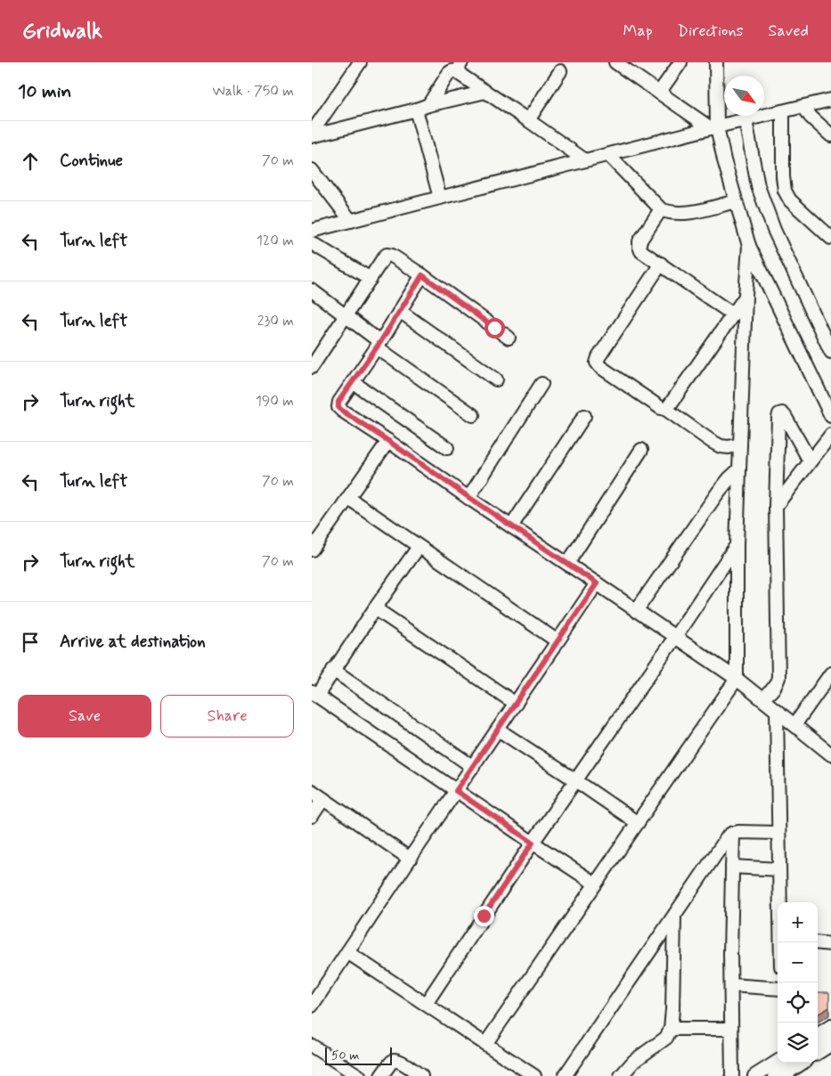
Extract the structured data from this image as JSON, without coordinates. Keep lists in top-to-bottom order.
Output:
{
  "scale_bar": "50 m",
  "north": "bottom right",
  "page": {
    "header": "Gridwalk",
    "nav": ["Map", "Directions", "Saved"],
    "heading": ["10 min", "Walk · 750 m"],
    "list": [
      ["Continue", "70 m"],
      ["Turn left", "120 m"],
      ["Turn left", "230 m"],
      ["Turn right", "190 m"],
      ["Turn left", "70 m"],
      ["Turn right", "70 m"],
      "Arrive at destination"
    ],
    "buttons": ["Save", "Share"],
    "map_buttons": ["+", "−"],
    "scale": "50 m"
  }
}
